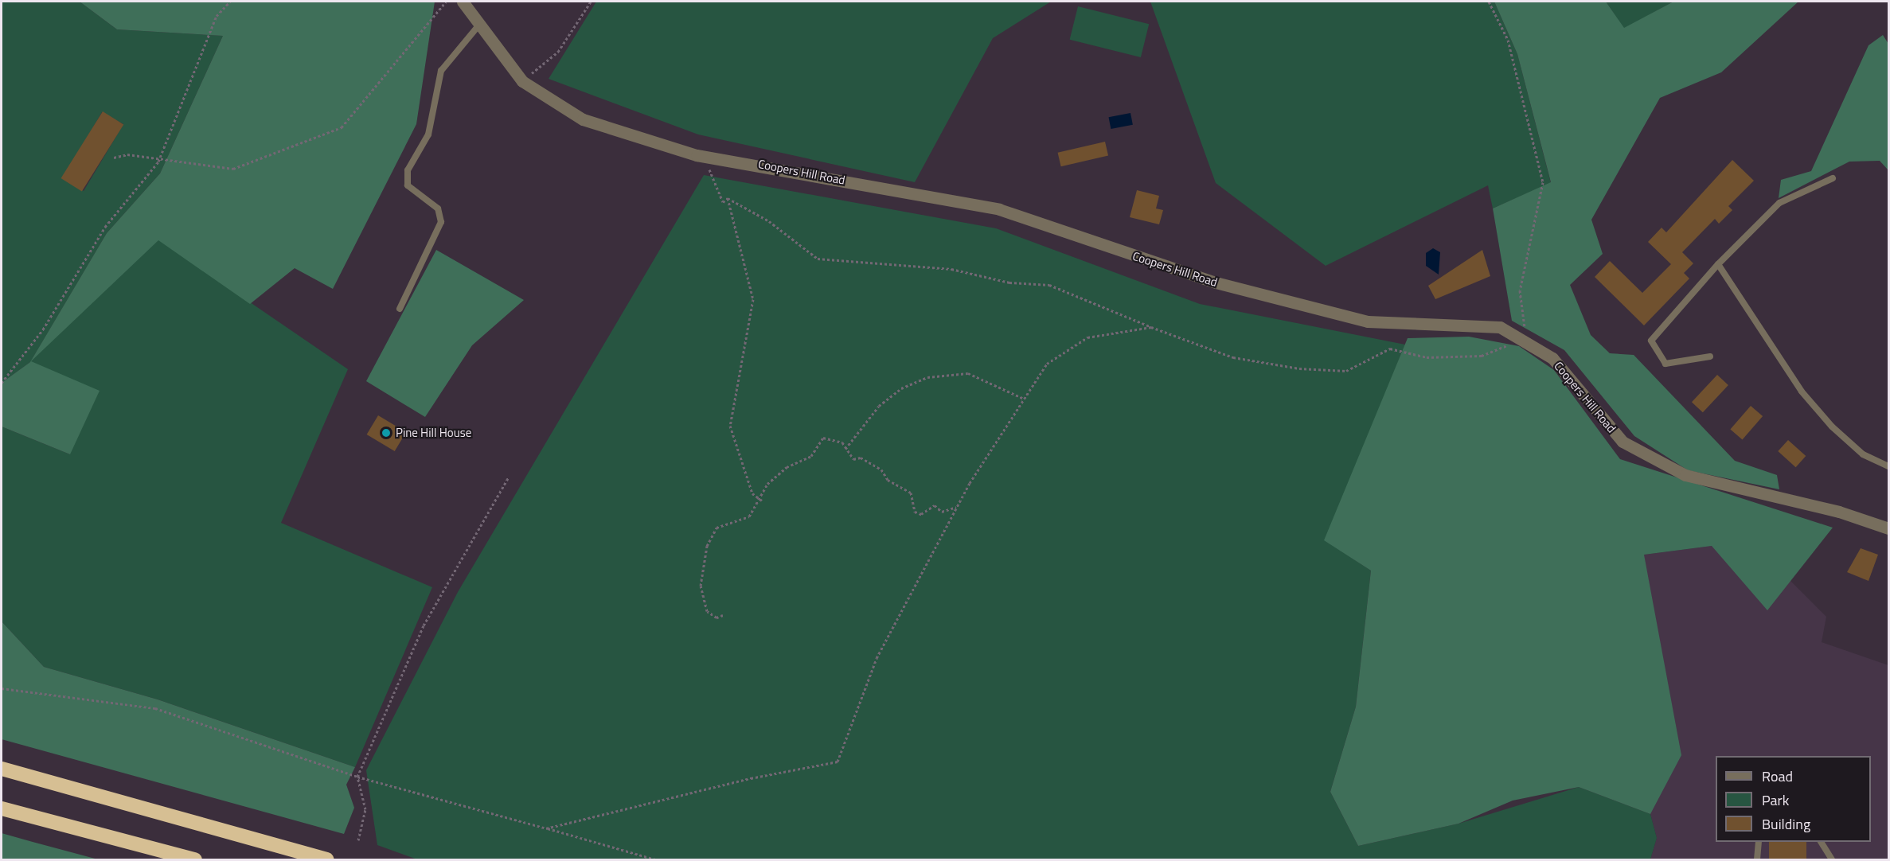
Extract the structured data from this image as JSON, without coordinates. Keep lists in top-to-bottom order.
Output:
{
  "streets": {
    "street": ["Coopers Hill Road"]
  },
  "places": ["Pine Hill House"],
  "legend": ["Road", "Park", "Building"]
}
